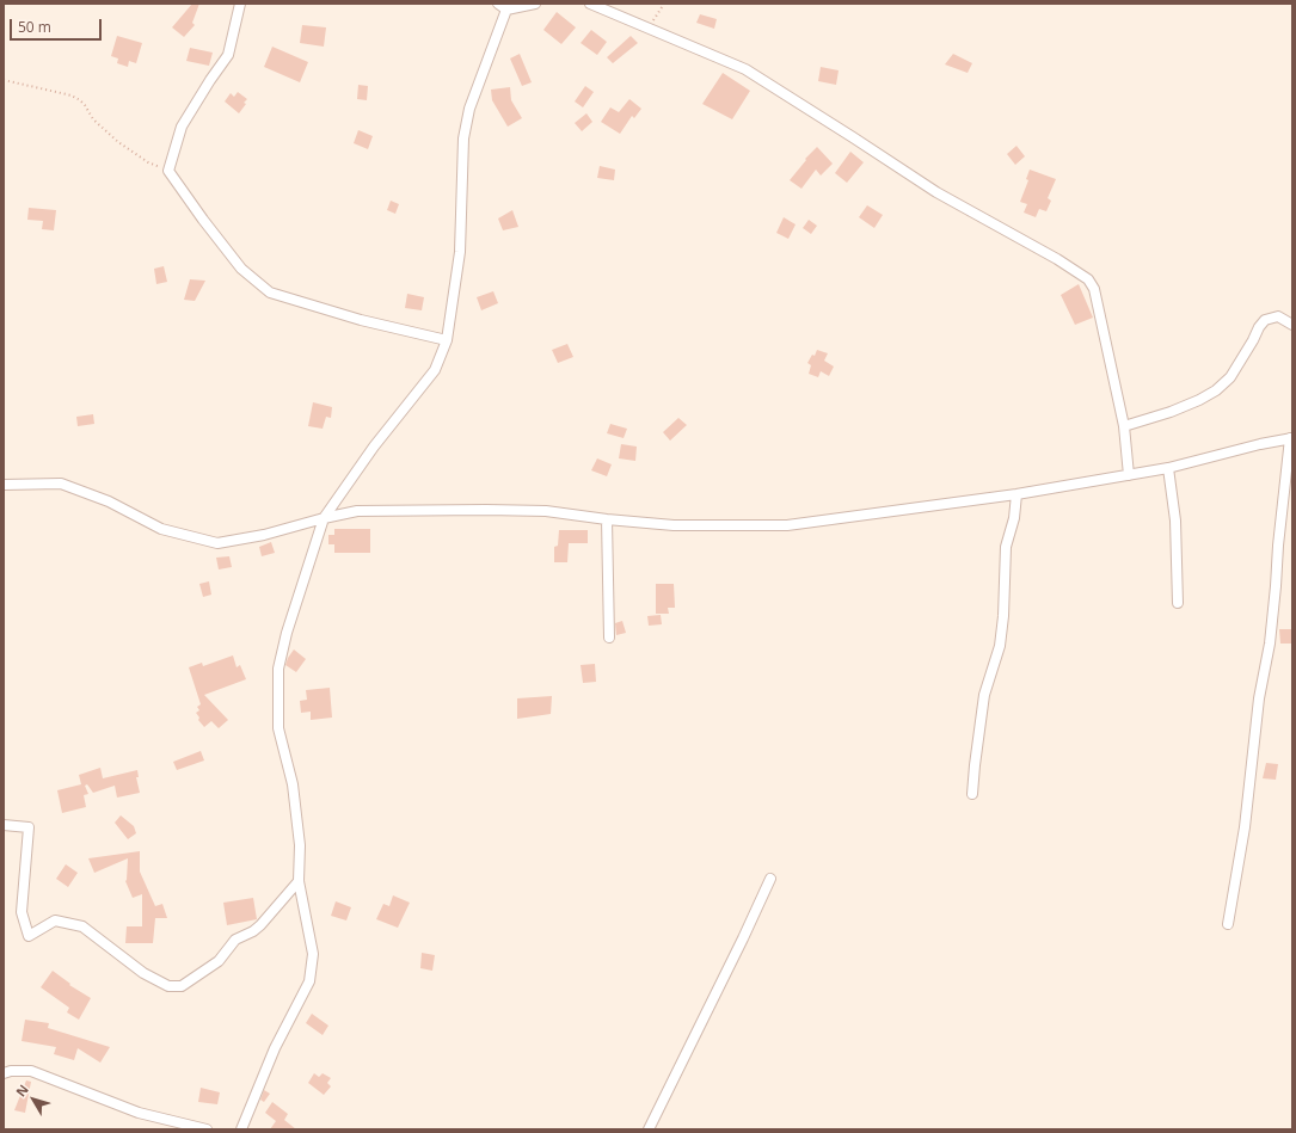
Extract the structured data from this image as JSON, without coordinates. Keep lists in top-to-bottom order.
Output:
{
  "scale_bar": "50 m",
  "north": "top left"
}
